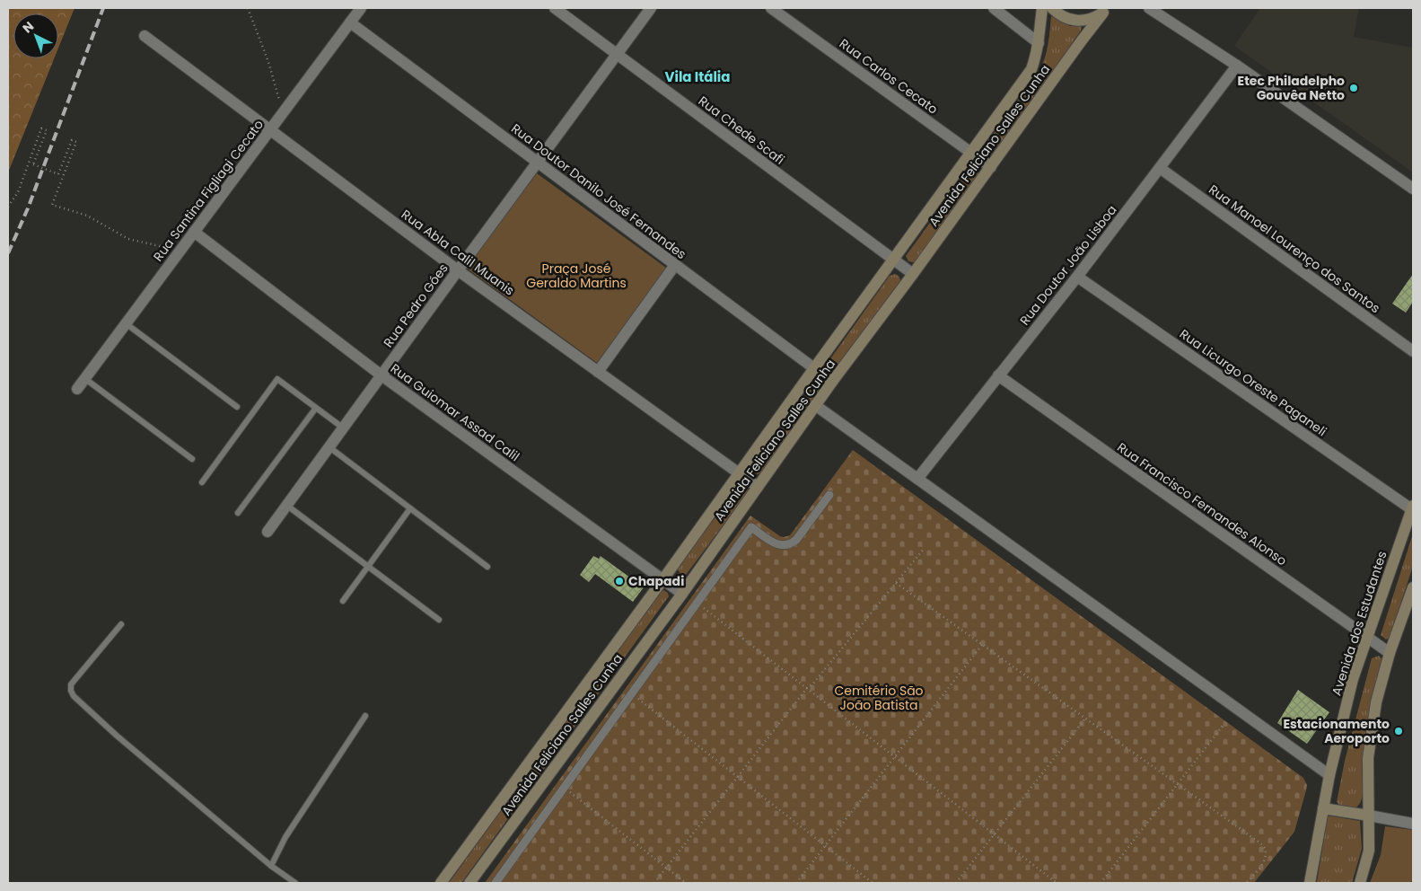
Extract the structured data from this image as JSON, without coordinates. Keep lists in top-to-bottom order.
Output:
{
  "streets": {
    "main road": ["Avenida Feliciano Salles Cunha", "Avenida dos Estudantes"],
    "street": [
      "Rua Carlos Cecato",
      "Rua Chede Scafi",
      "Rua Santina Figliagi Cecato",
      "Rua Doutor Danilo José Fernandes",
      "Rua Manoel Lourenço dos Santos",
      "Rua Abla Calil Muanis",
      "Rua Doutor João Lisboa",
      "Rua Pedro Góes",
      "Rua Licurgo Oreste Paganeli",
      "Rua Guiomar Assad Calil",
      "Rua Francisco Fernandes Alonso"
    ]
  },
  "crossings": [
    ["Rua Carlos Cecato", "Avenida Feliciano Salles Cunha"],
    ["Rua Chede Scafi", "Avenida Feliciano Salles Cunha"],
    ["Rua Chede Scafi", "Rua Pedro Góes"],
    ["Avenida Feliciano Salles Cunha", "Rua Doutor Danilo José Fernandes"],
    ["Avenida Feliciano Salles Cunha", "Rua Abla Calil Muanis"],
    ["Avenida Feliciano Salles Cunha", "Rua Guiomar Assad Calil"],
    ["Rua Santina Figliagi Cecato", "Rua Doutor Danilo José Fernandes"],
    ["Rua Santina Figliagi Cecato", "Rua Abla Calil Muanis"],
    ["Rua Santina Figliagi Cecato", "Rua Guiomar Assad Calil"],
    ["Rua Doutor Danilo José Fernandes", "Rua Pedro Góes"],
    ["Rua Manoel Lourenço dos Santos", "Rua Doutor João Lisboa"],
    ["Rua Abla Calil Muanis", "Rua Pedro Góes"],
    ["Rua Doutor João Lisboa", "Rua Licurgo Oreste Paganeli"],
    ["Rua Doutor João Lisboa", "Rua Francisco Fernandes Alonso"],
    ["Rua Pedro Góes", "Rua Guiomar Assad Calil"],
    ["Rua Licurgo Oreste Paganeli", "Avenida dos Estudantes"],
    ["Rua Francisco Fernandes Alonso", "Avenida dos Estudantes"]
  ],
  "districts": ["Vila Itália"],
  "parks": ["Praça José Geraldo Martins", "Cemitério São João Batista"],
  "places": ["Etec Philadelpho Gouvêa Netto", "Chapadi", "Estacionamento Aeroporto"],
  "north": "top left"
}
